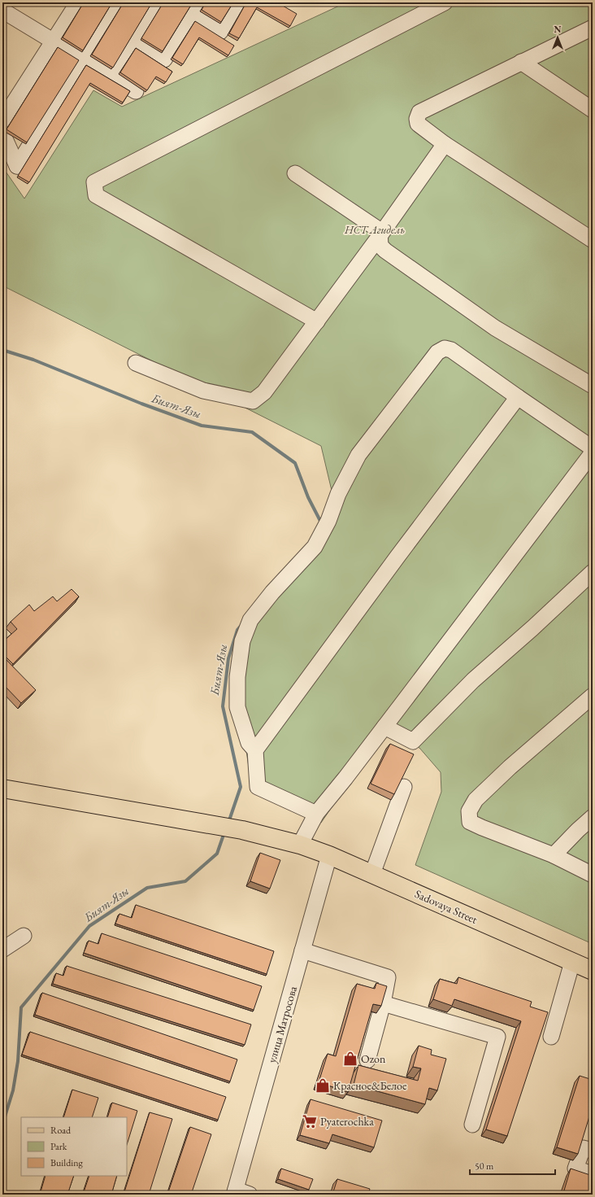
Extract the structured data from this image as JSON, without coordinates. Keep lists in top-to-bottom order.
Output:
{
  "streets": {
    "main road": ["Sadovaya Street"],
    "street": ["улица Матросова"]
  },
  "crossings": [
    ["Sadovaya Street", "улица Матросова"]
  ],
  "water": ["Бият-Язы"],
  "parks": ["НСТ Агидель"],
  "places": {
    "shop": ["Ozon", "Красное&Белое"],
    "supermarket": ["Pyaterochka"]
  },
  "legend": ["Road", "Park", "Building"],
  "scale_bar": "50 m",
  "north": "top"
}
